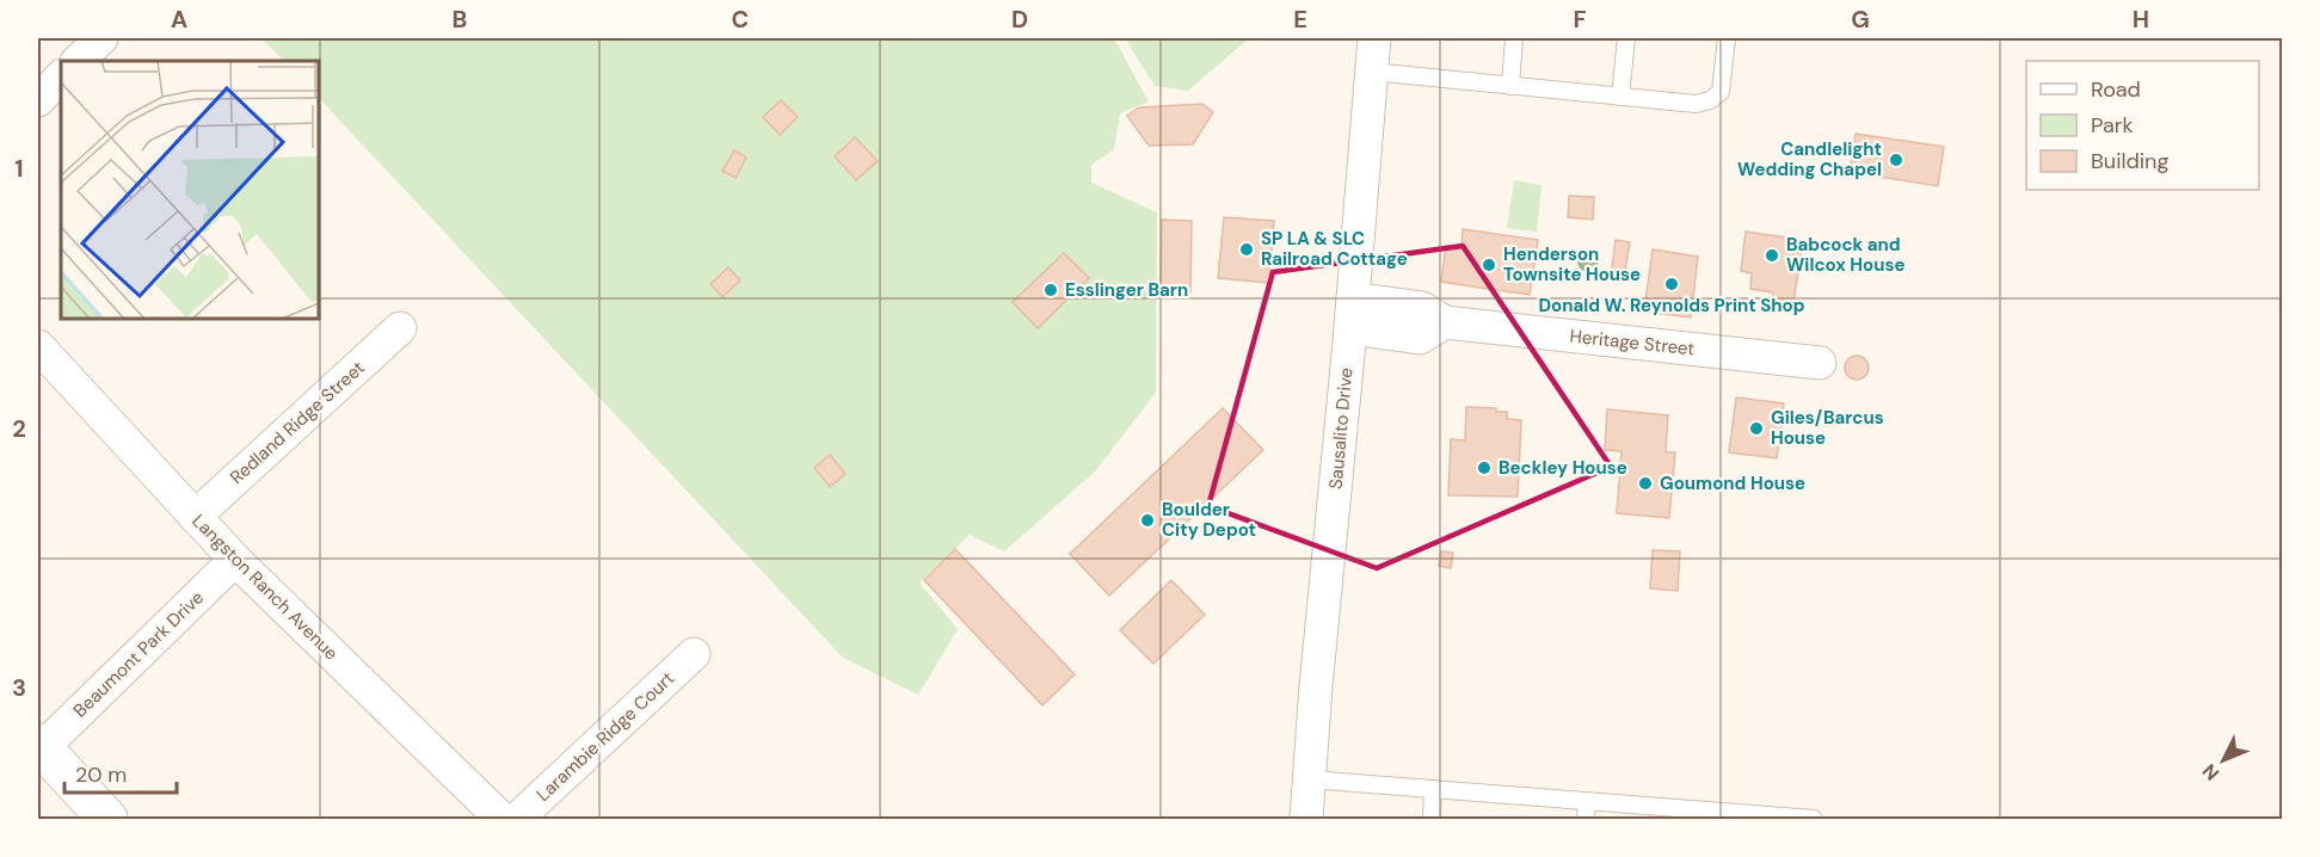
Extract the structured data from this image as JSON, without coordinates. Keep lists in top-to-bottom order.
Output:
{
  "streets": {
    "street": [
      "Heritage Street",
      "Redland Ridge Street",
      "Sausalito Drive",
      "Langston Ranch Avenue",
      "Beaumont Park Drive",
      "Larambie Ridge Court"
    ]
  },
  "crossings": [
    ["Heritage Street", "Sausalito Drive"],
    ["Redland Ridge Street", "Langston Ranch Avenue"],
    ["Langston Ranch Avenue", "Beaumont Park Drive"]
  ],
  "places": [
    "Candlelight Wedding Chapel",
    "SP LA & SLC Railroad Cottage",
    "Babcock and Wilcox House",
    "Henderson Townsite House",
    "Donald W. Reynolds Print Shop",
    "Esslinger Barn",
    "Giles/Barcus House",
    "Beckley House",
    "Goumond House",
    "Boulder City Depot"
  ],
  "legend": ["Road", "Park", "Building"],
  "scale_bar": "20 m",
  "north": "bottom left",
  "grid": {
    "columns": [
      "A",
      "B",
      "C",
      "D",
      "E",
      "F",
      "G",
      "H"
    ],
    "rows": ["1", "2", "3"]
  }
}
